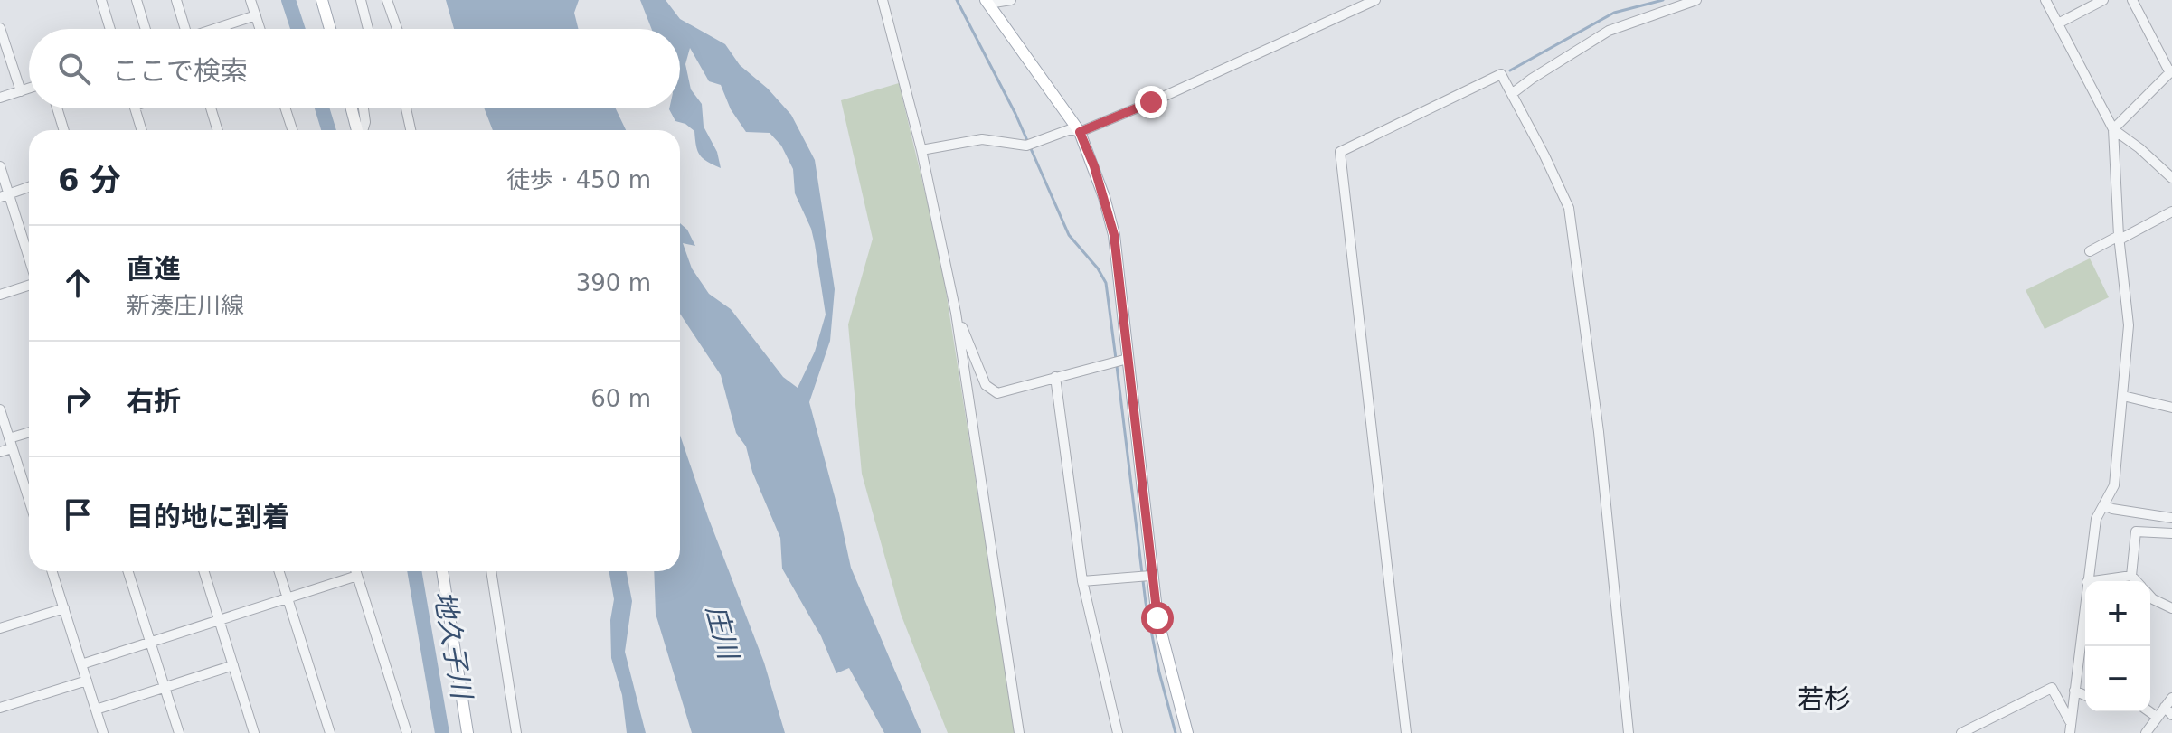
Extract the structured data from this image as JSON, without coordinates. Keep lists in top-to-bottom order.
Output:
{
  "districts": ["若杉"],
  "water": ["庄川", "地久子川"],
  "page": {
    "search": "ここで検索",
    "heading": ["6 分", "徒歩 · 450 m"],
    "list": [
      ["直進", "新湊庄川線", "390 m"],
      ["右折", "60 m"],
      "目的地に到着"
    ],
    "map_buttons": ["+", "−"]
  }
}
